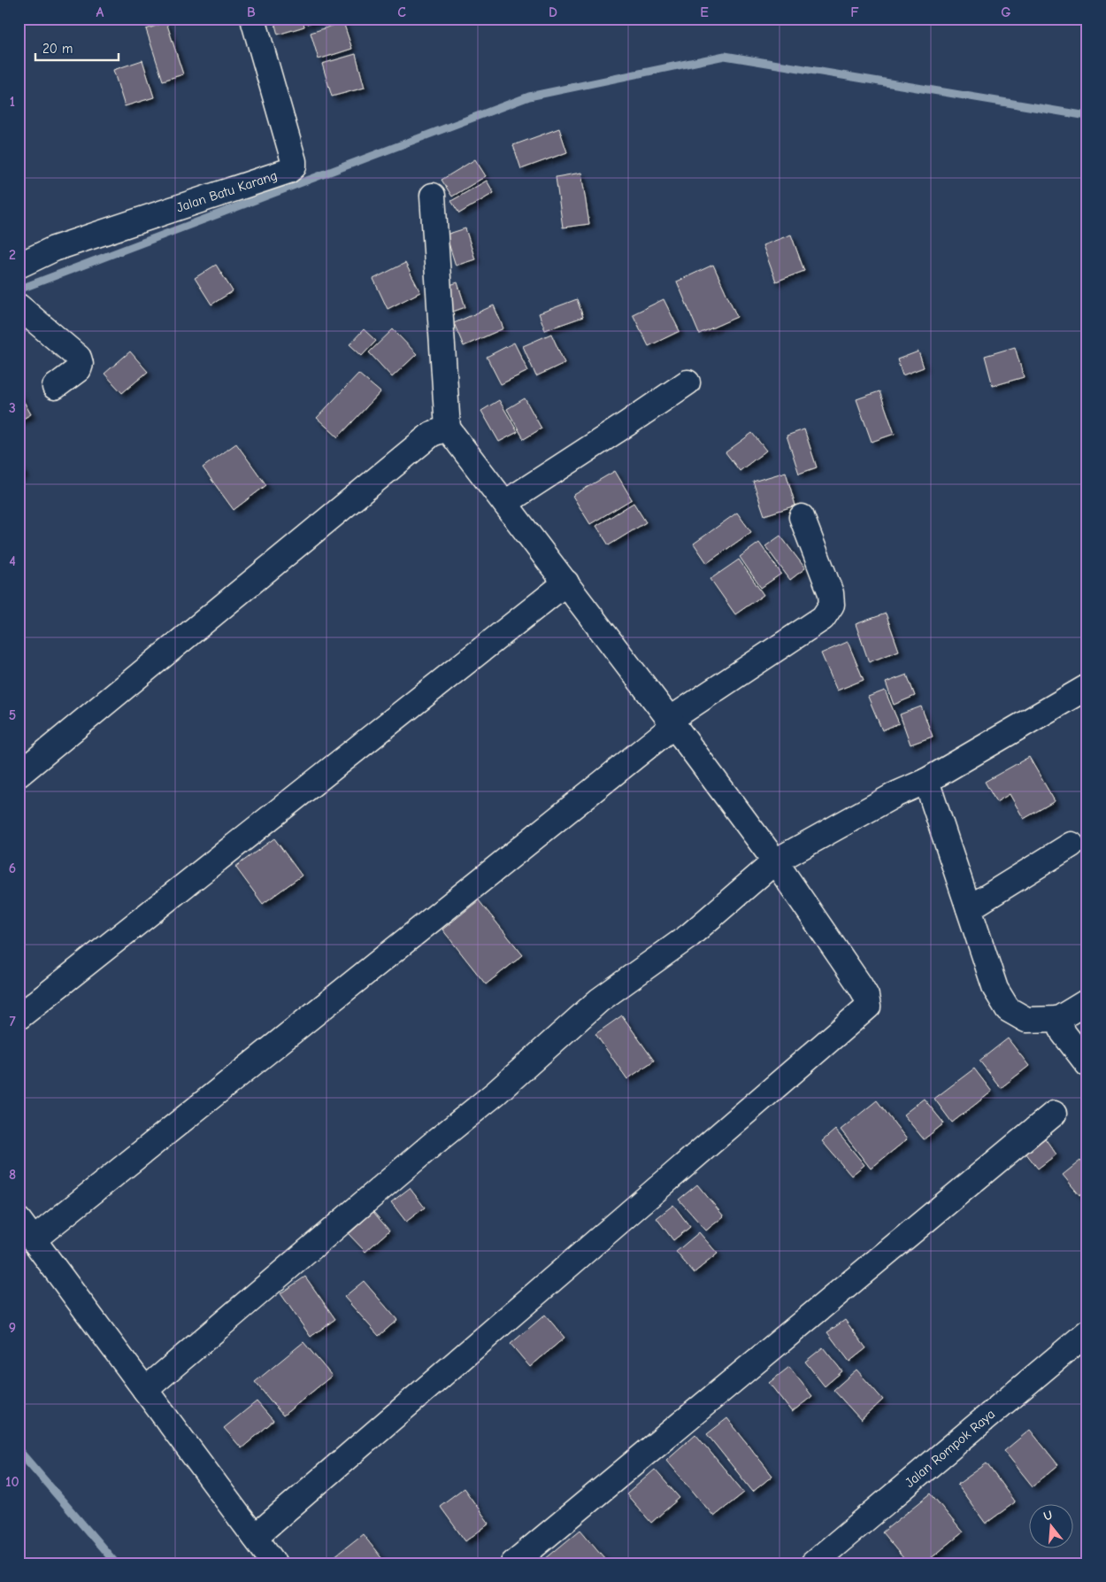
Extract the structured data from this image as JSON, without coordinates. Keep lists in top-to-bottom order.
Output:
{
  "streets": {
    "street": ["Jalan Batu Karang", "Jalan Rompok Raya"]
  },
  "scale_bar": "20 m",
  "north": "top",
  "grid": {
    "columns": [
      "A",
      "B",
      "C",
      "D",
      "E",
      "F",
      "G"
    ],
    "rows": [
      "1",
      "2",
      "3",
      "4",
      "5",
      "6",
      "7",
      "8",
      "9",
      "10"
    ]
  }
}
